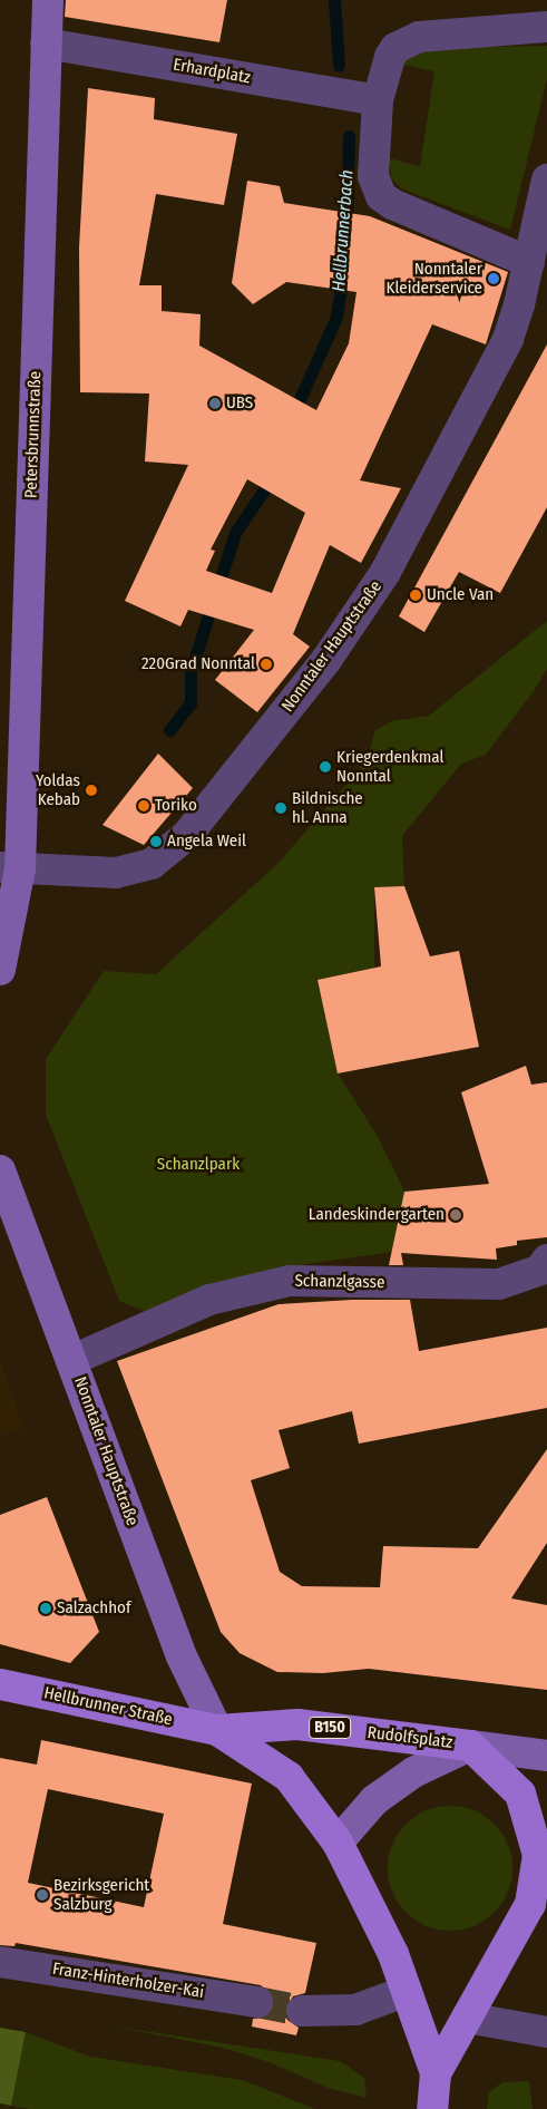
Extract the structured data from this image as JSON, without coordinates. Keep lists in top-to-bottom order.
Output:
{
  "streets": {
    "main road": [
      "Petersbrunnstraße",
      "Nonntaler Hauptstraße",
      "Hellbrunner Straße",
      "B150",
      "Rudolfsplatz"
    ],
    "street": ["Erhardplatz", "Schanzlgasse", "Franz-Hinterholzer-Kai"]
  },
  "crossings": [
    ["Erhardplatz", "Petersbrunnstraße"],
    ["Petersbrunnstraße", "Nonntaler Hauptstraße"],
    ["Nonntaler Hauptstraße", "Schanzlgasse"],
    ["Nonntaler Hauptstraße", "Hellbrunner Straße"],
    ["Nonntaler Hauptstraße", "Rudolfsplatz"],
    ["Hellbrunner Straße", "Rudolfsplatz"]
  ],
  "water": ["Hellbrunnerbach"],
  "parks": ["Schanzlpark"],
  "places": [
    "Nonntaler Kleiderservice",
    "UBS",
    "Uncle Van",
    "220Grad Nonntal",
    "Kriegerdenkmal Nonntal",
    "Yoldas Kebab",
    "Toriko",
    "Bildnische hl. Anna",
    "Angela Weil",
    "Landeskindergarten",
    "Salzachhof",
    "Bezirksgericht Salzburg"
  ]
}
